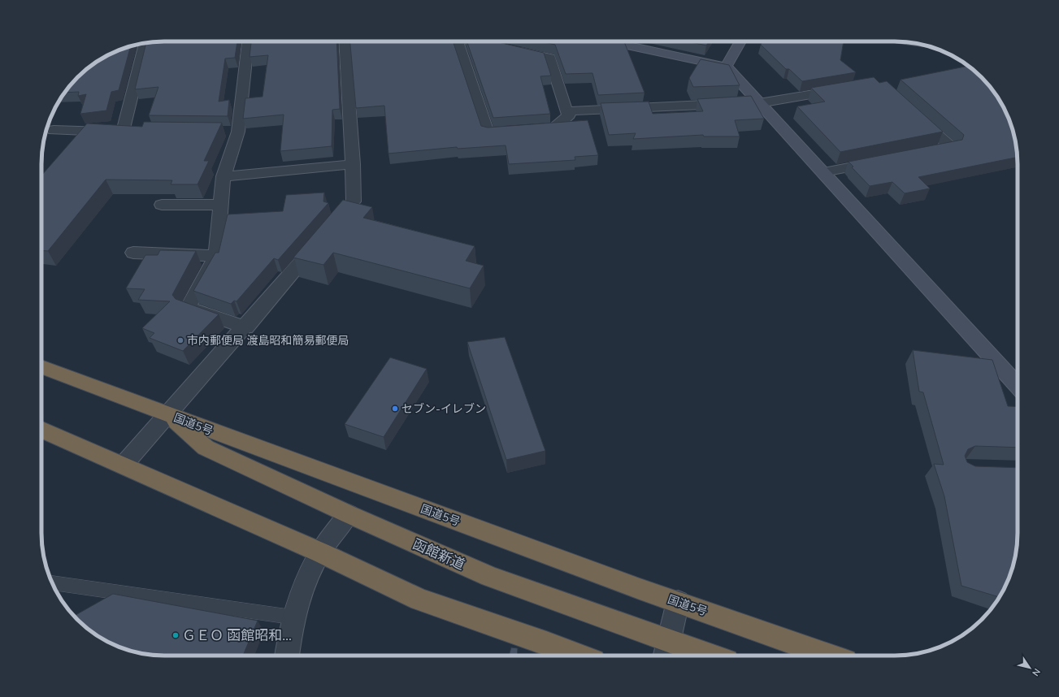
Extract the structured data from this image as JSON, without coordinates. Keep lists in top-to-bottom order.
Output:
{
  "streets": {
    "highway": ["国道5号", "函館新道"]
  },
  "crossings": [
    ["国道5号", "函館新道"]
  ],
  "places": ["市内郵便局 渡島昭和簡易郵便局", "セブン-イレブン", "ＧＥＯ 函館昭和…"],
  "north": "bottom right"
}
